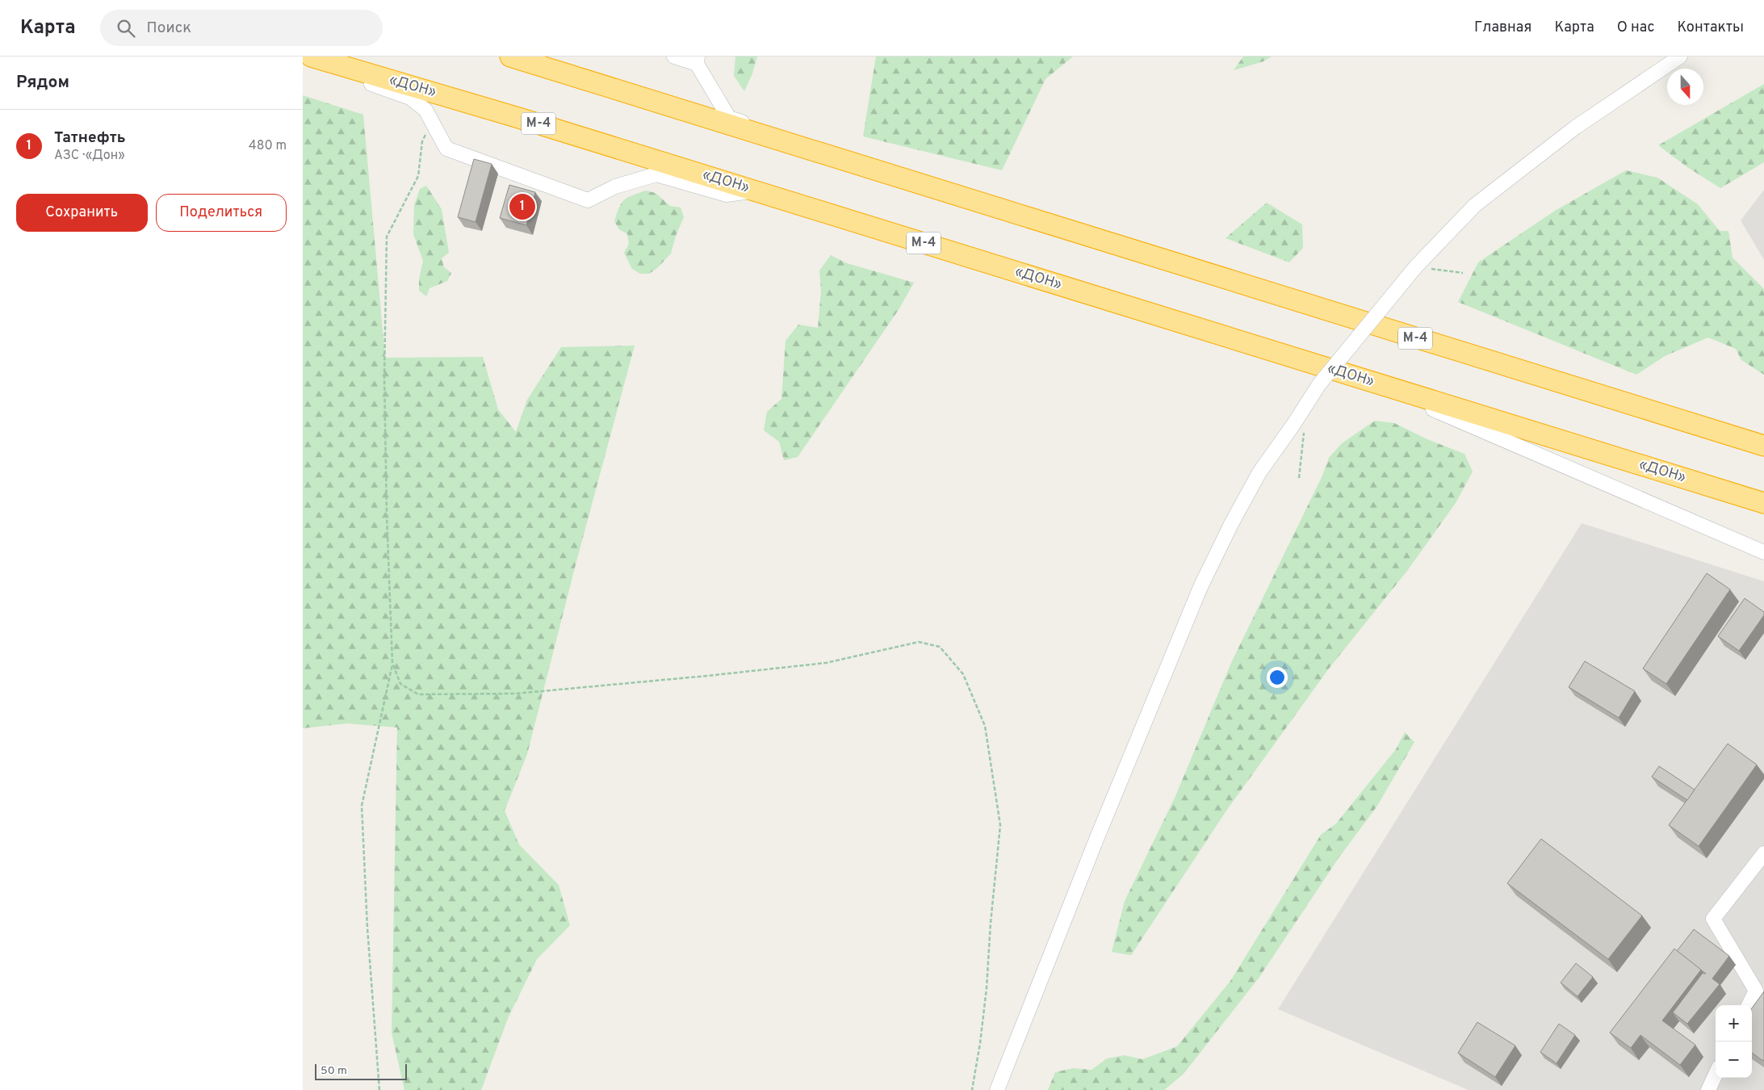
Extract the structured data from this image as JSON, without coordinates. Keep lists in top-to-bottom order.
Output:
{
  "streets": {
    "highway": ["«ДОН»", "М-4"]
  },
  "scale_bar": "50 m",
  "north": "bottom",
  "page": {
    "header": "Карта",
    "search": "Поиск",
    "nav": [
      "Главная",
      "Карта",
      "О нас",
      "Контакты"
    ],
    "heading": "Рядом",
    "list": [
      {
        "mark": "1",
        "name": "Татнефть",
        "note": "АЗС · «Дон»",
        "value": "480 m"
      }
    ],
    "buttons": ["Сохранить", "Поделиться"],
    "pins": "1",
    "map_buttons": ["+", "−"],
    "scale": "50 m"
  }
}
